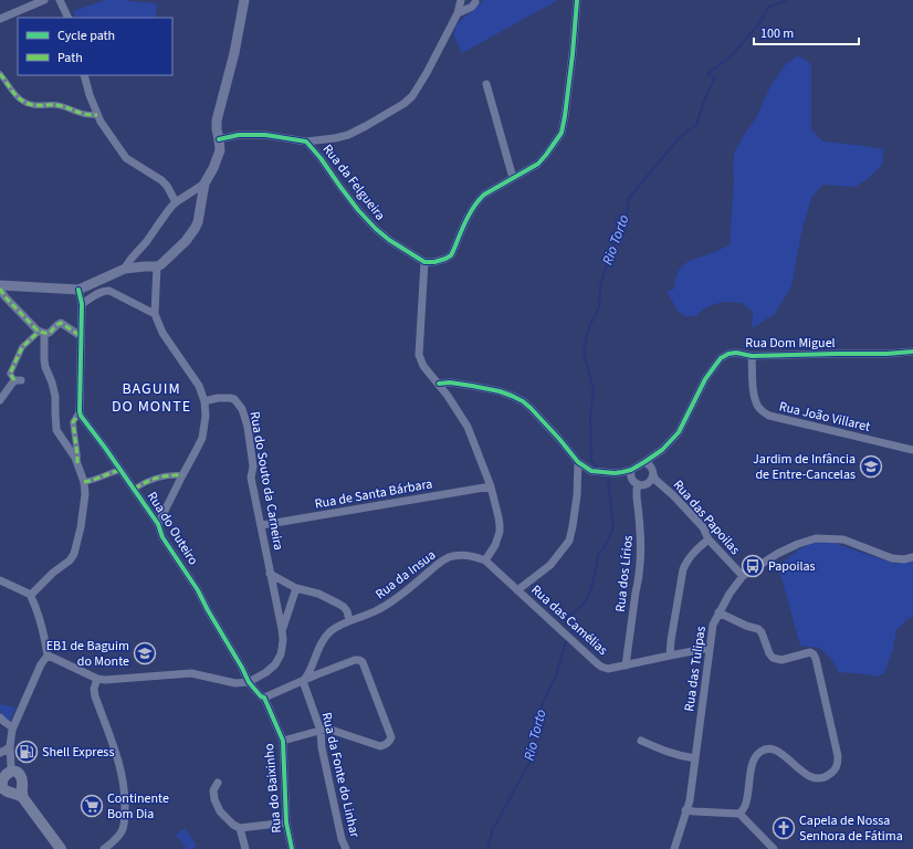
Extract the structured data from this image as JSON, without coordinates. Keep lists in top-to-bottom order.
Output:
{
  "streets": {
    "street": [
      "Rua da Felgueira",
      "Rua Dom Miguel",
      "Rua João Villaret",
      "Rua do Souto da Carneira",
      "Rua de Santa Bárbara",
      "Rua das Papoilas",
      "Rua do Outeiro",
      "Rua dos Lírios",
      "Rua da Insua",
      "Rua das Camélias",
      "Rua das Tulipas",
      "Rua da Fonte do Linhar",
      "Rua do Baixinho"
    ]
  },
  "crossings": [
    ["Rua Dom Miguel", "Rua João Villaret"],
    ["Rua Dom Miguel", "Rua das Papoilas"],
    ["Rua Dom Miguel", "Rua dos Lírios"],
    ["Rua do Souto da Carneira", "Rua de Santa Bárbara"],
    ["Rua das Papoilas", "Rua dos Lírios"],
    ["Rua das Papoilas", "Rua das Tulipas"],
    ["Rua do Outeiro", "Rua do Baixinho"],
    ["Rua dos Lírios", "Rua das Camélias"],
    ["Rua da Insua", "Rua das Camélias"],
    ["Rua da Insua", "Rua da Fonte do Linhar"],
    ["Rua das Camélias", "Rua das Tulipas"]
  ],
  "districts": ["BAGUIM DO MONTE"],
  "water": ["Rio Torto"],
  "places": {
    "school or university": ["Jardim de Infância de Entre-Cancelas", "EB1 de Baguim do Monte"],
    "bus stop": ["Papoilas"],
    "fuel station": ["Shell Express"],
    "supermarket": ["Continente Bom Dia"],
    "church": ["Capela de Nossa Senhora de Fátima"]
  },
  "legend": ["Cycle path", "Path"],
  "scale_bar": "100 m"
}
